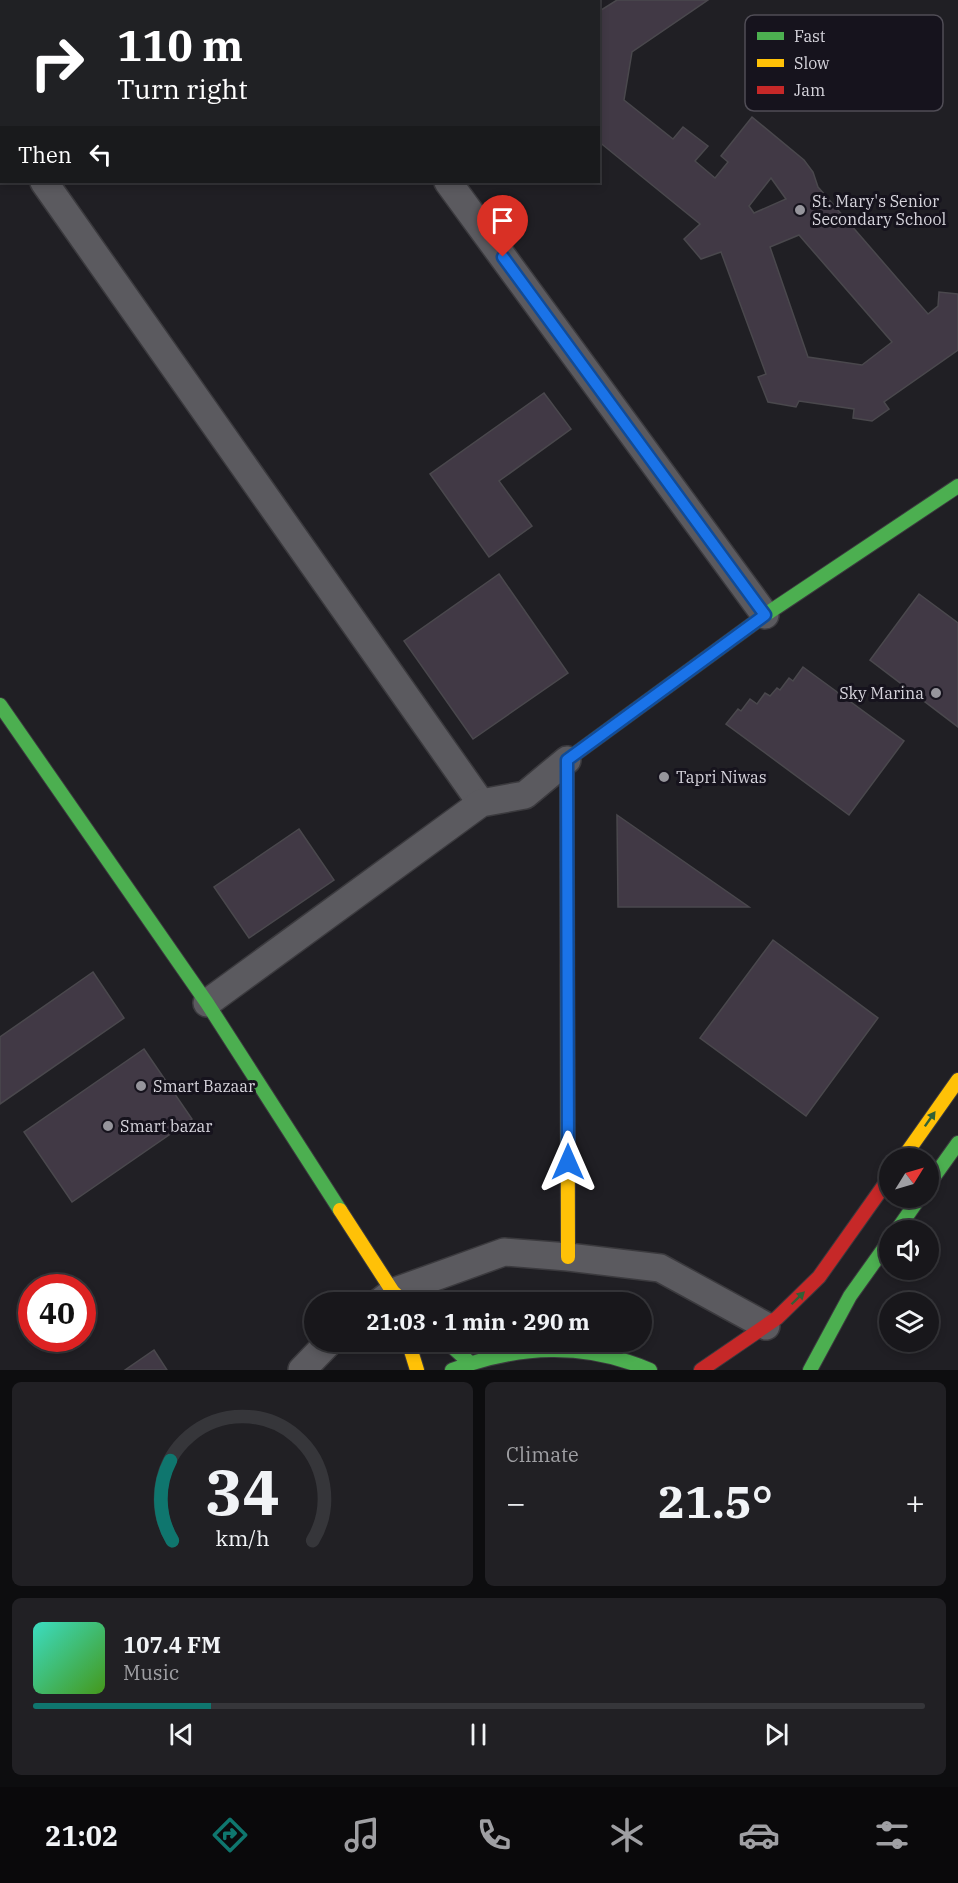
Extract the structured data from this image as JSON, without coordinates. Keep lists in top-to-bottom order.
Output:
{
  "places": [
    "St. Mary's Senior Secondary School",
    "Sky Marina",
    "Tapri Niwas",
    "Smart Bazaar",
    "Smart bazar"
  ],
  "legend": ["Fast", "Slow", "Jam"],
  "north": "top right",
  "page": {
    "turn": ["110 m", "Turn right"],
    "then": "Then",
    "limit": "40",
    "trip": "21:03 · 1 min · 290 m",
    "tile": "Climate",
    "heat": ["−", "21.5°", "+"],
    "song": ["107.4 FM", "Music"],
    "tabs": "21:02",
    "gauge": ["34", "km/h"]
  }
}
